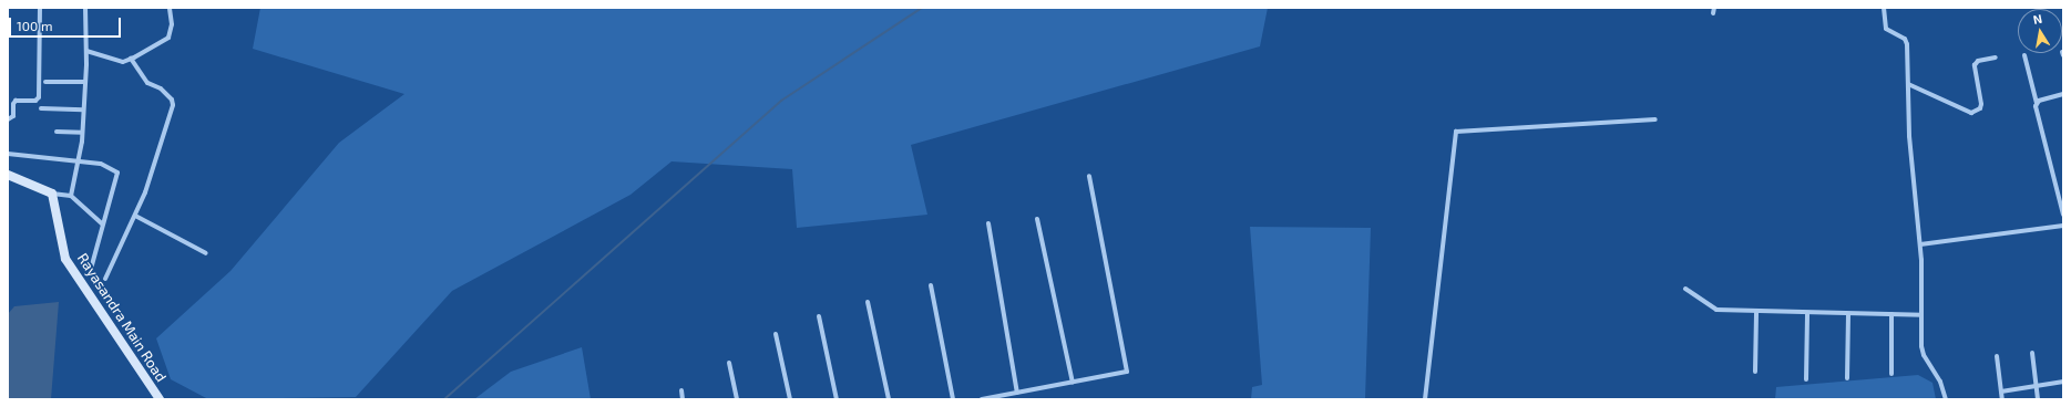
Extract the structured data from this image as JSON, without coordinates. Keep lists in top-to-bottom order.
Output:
{
  "streets": {
    "street": ["Rayasandra Main Road"]
  },
  "scale_bar": "100 m",
  "north": "top"
}
